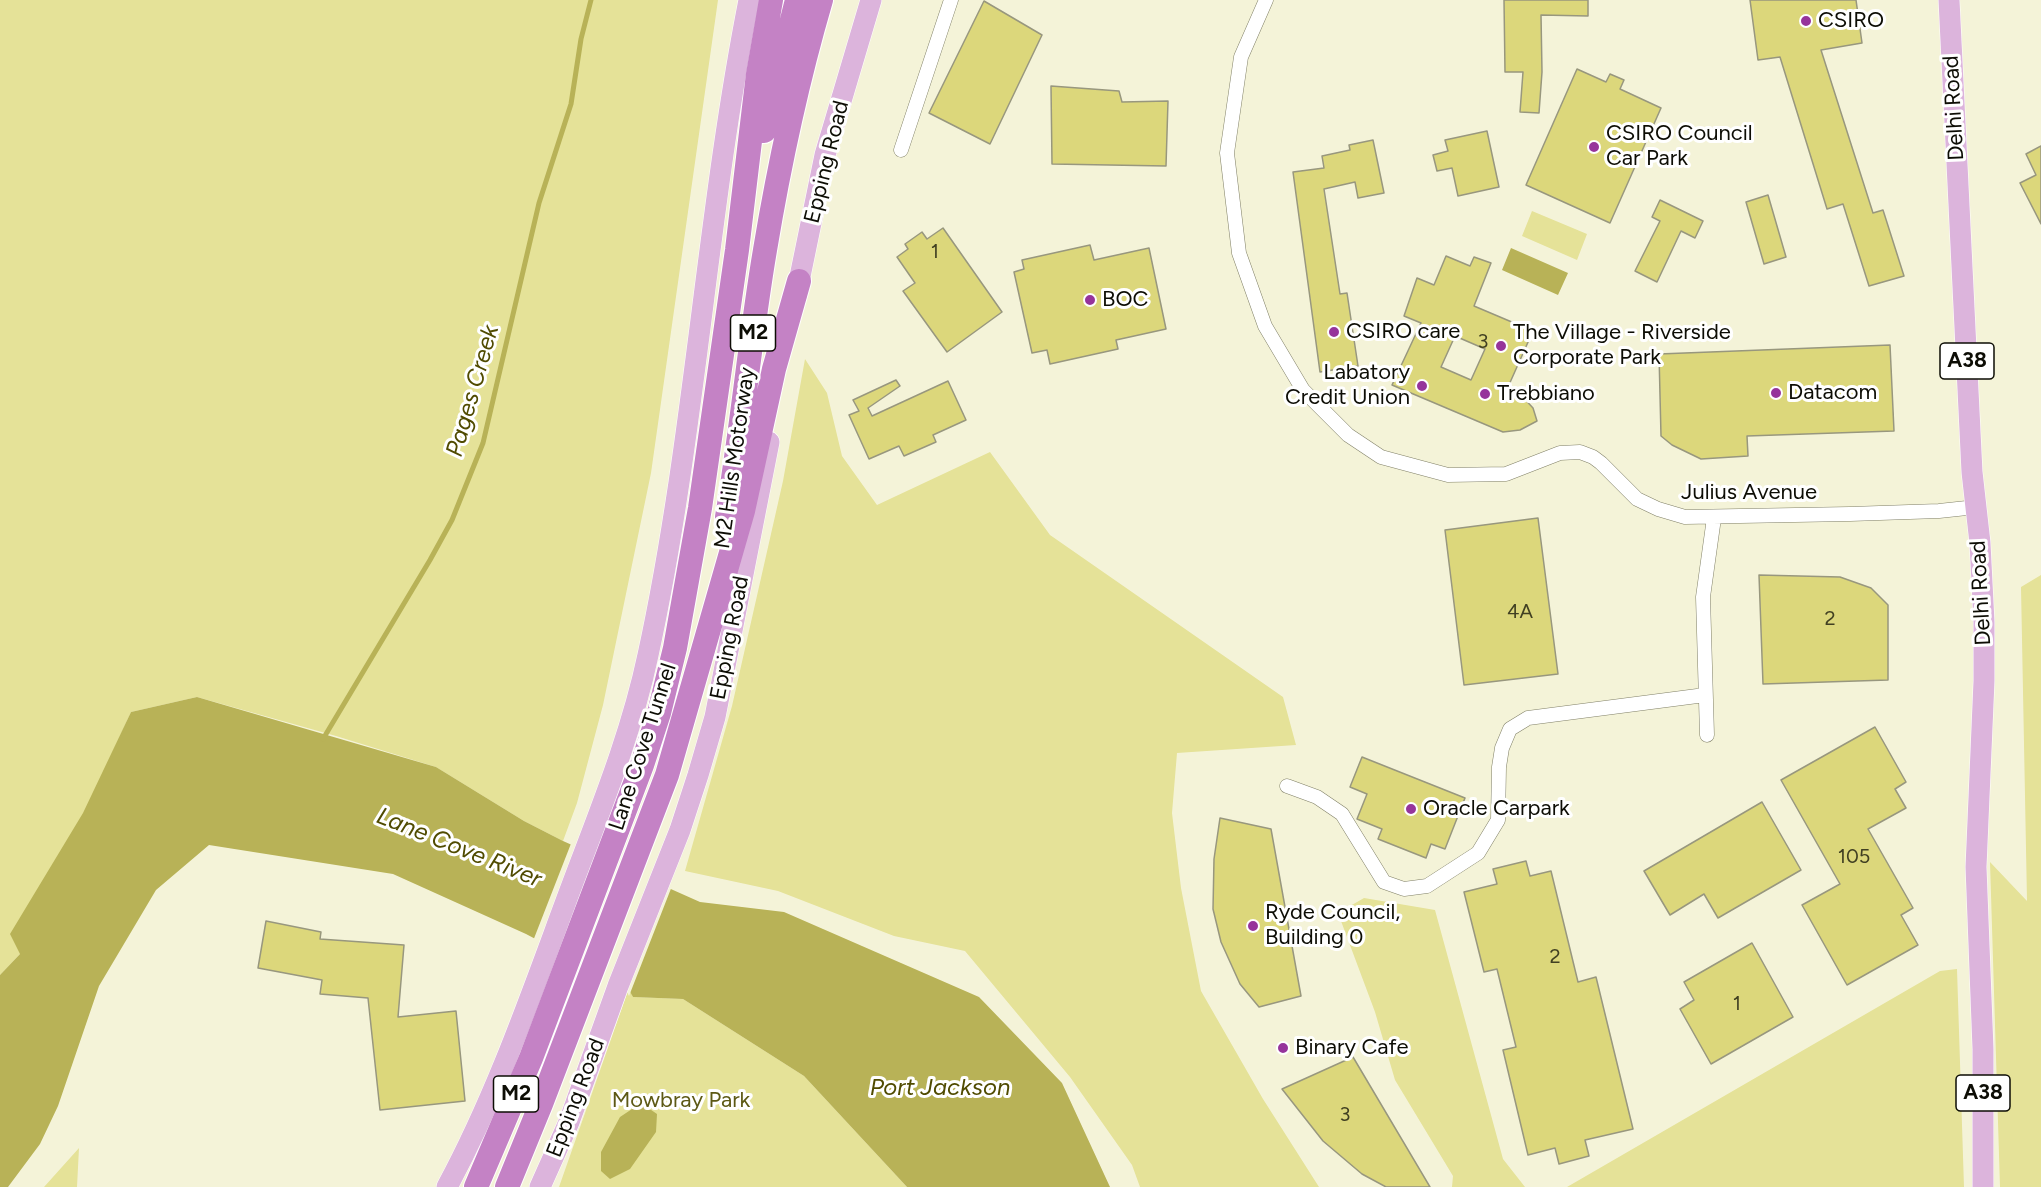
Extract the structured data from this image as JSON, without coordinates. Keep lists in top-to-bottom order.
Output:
{
  "streets": {
    "highway": ["M2", "M2 Hills Motorway", "Lane Cove Tunnel"],
    "main road": ["Delhi Road", "Epping Road", "A38"],
    "street": ["Julius Avenue"]
  },
  "crossings": [
    ["Delhi Road", "Julius Avenue"],
    ["Epping Road", "M2"],
    ["M2", "M2 Hills Motorway"],
    ["M2", "Lane Cove Tunnel"],
    ["M2 Hills Motorway", "Lane Cove Tunnel"]
  ],
  "water": ["Pages Creek", "Lane Cove River", "Port Jackson"],
  "parks": ["Mowbray Park"],
  "places": [
    "CSIRO",
    "CSIRO Council Car Park",
    "BOC",
    "CSIRO care",
    "The Village - Riverside Corporate Park",
    "Labatory Credit Union",
    "Datacom",
    "Trebbiano",
    "Oracle Carpark",
    "Ryde Council, Building 0",
    "Binary Cafe"
  ],
  "house_numbers": [
    "1",
    "3",
    "4A",
    "2",
    "105",
    "2",
    "1",
    "3"
  ]
}
